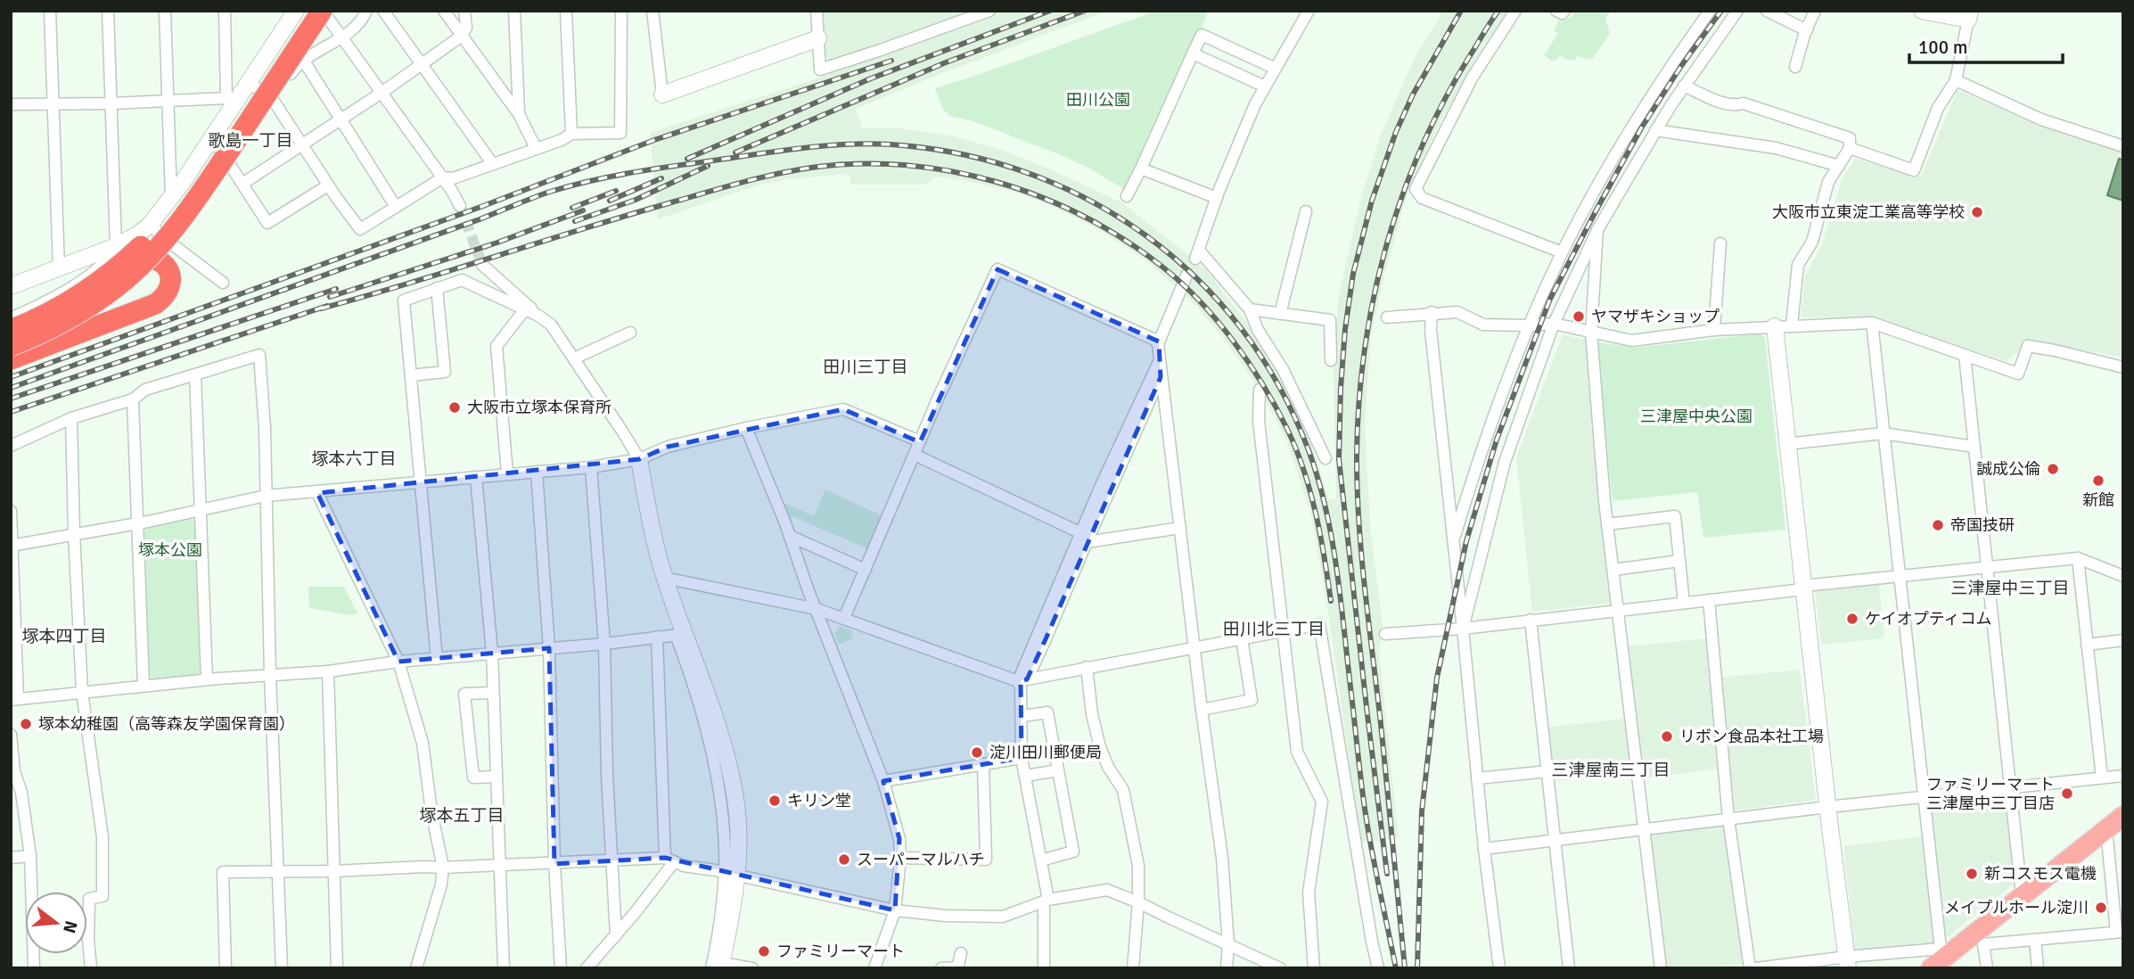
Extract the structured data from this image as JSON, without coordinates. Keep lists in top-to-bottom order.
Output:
{
  "districts": [
    "歌島一丁目",
    "田川三丁目",
    "塚本六丁目",
    "三津屋中三丁目",
    "田川北三丁目",
    "塚本四丁目",
    "三津屋南三丁目",
    "塚本五丁目"
  ],
  "parks": ["田川公園", "三津屋中央公園", "塚本公園"],
  "places": [
    "大阪市立東淀工業高等学校",
    "ヤマザキショップ",
    "大阪市立塚本保育所",
    "誠成公倫",
    "新館",
    "帝国技研",
    "ケイオプティコム",
    "塚本幼稚園（高等森友学園保育園）",
    "リボン食品本社工場",
    "淀川田川郵便局",
    "ファミリーマート 三津屋中三丁目店",
    "キリン堂",
    "スーパーマルハチ",
    "新コスモス電機",
    "メイプルホール淀川",
    "ファミリーマート"
  ],
  "scale_bar": "100 m",
  "north": "right"
}
